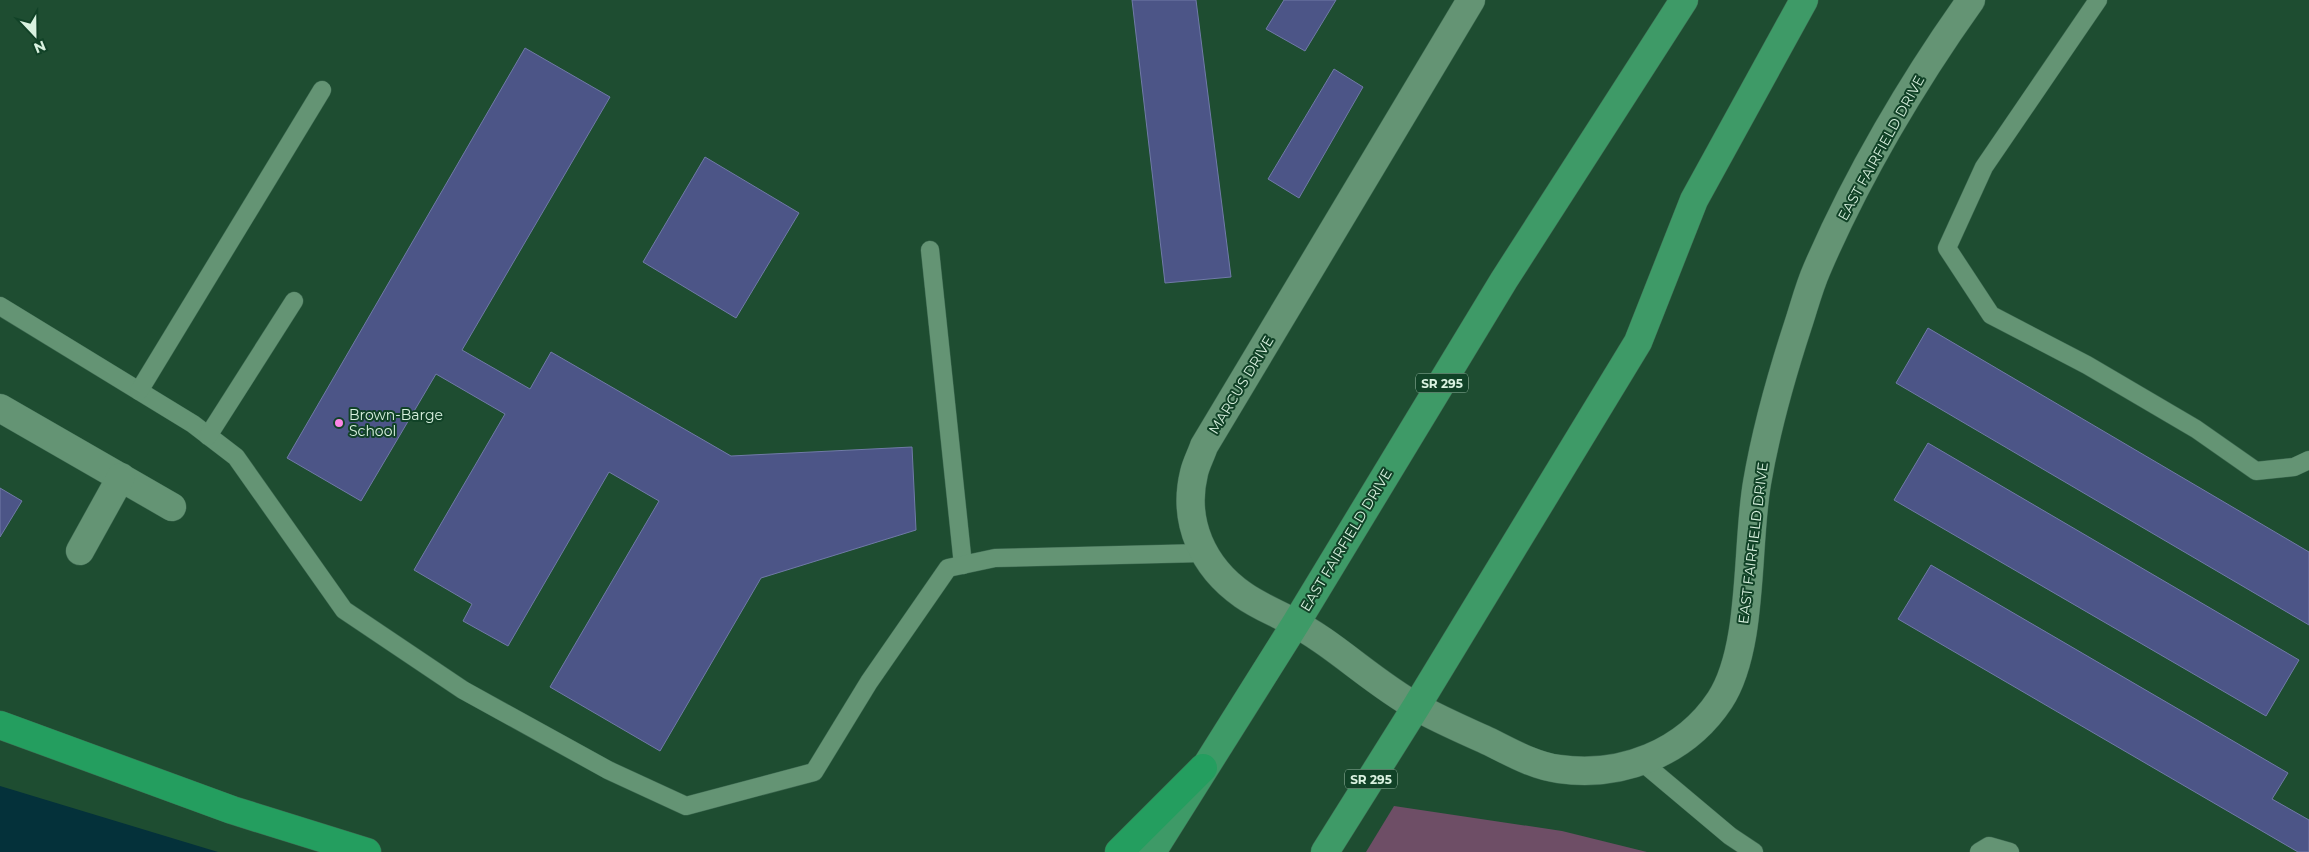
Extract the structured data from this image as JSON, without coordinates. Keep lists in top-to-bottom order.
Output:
{
  "streets": {
    "main road": ["EAST FAIRFIELD DRIVE", "SR 295"],
    "street": ["MARCUS DRIVE"]
  },
  "crossings": [
    ["EAST FAIRFIELD DRIVE", "SR 295"],
    ["EAST FAIRFIELD DRIVE", "MARCUS DRIVE"],
    ["SR 295", "MARCUS DRIVE"]
  ],
  "places": ["Brown-Barge School"],
  "north": "bottom"
}
